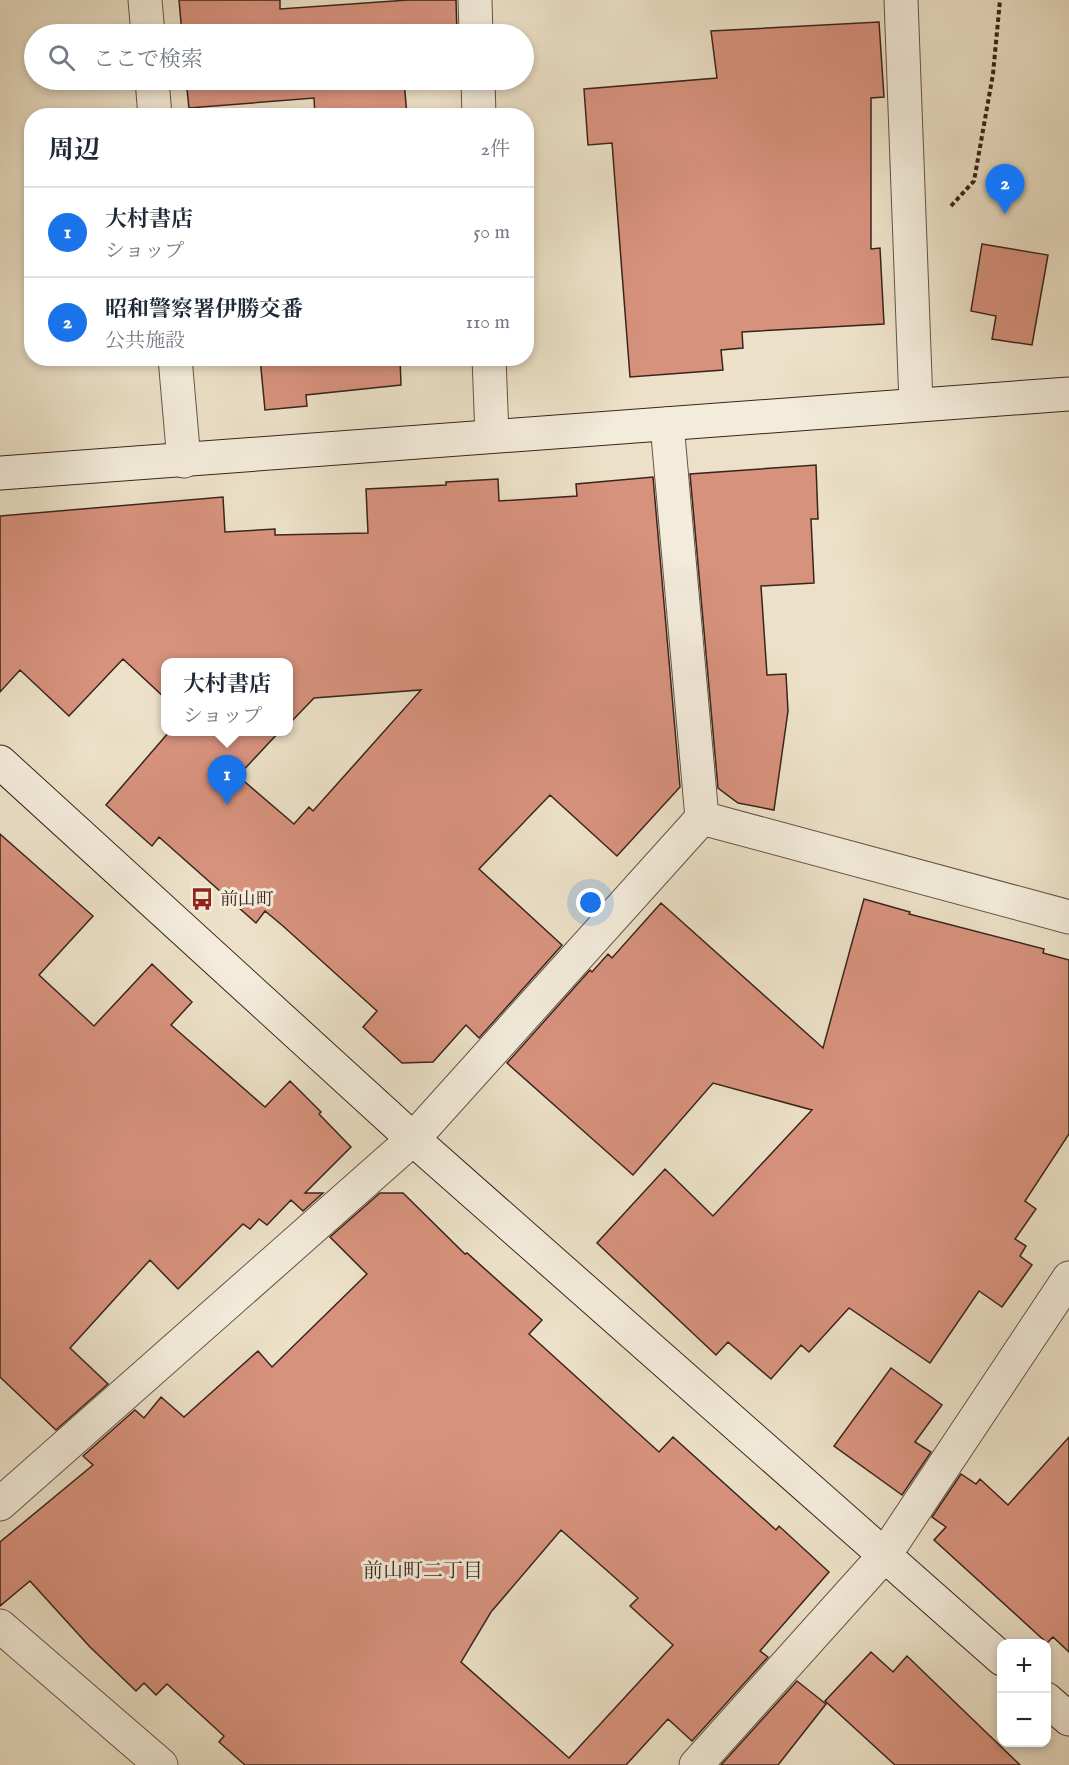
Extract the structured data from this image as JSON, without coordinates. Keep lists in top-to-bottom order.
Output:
{
  "districts": ["前山町二丁目"],
  "places": {
    "bus stop": ["前山町"]
  },
  "page": {
    "search": "ここで検索",
    "heading": ["周辺", "2件"],
    "pins": ["2", "1"],
    "list": [
      {
        "mark": "1",
        "name": "大村書店",
        "note": "ショップ",
        "value": "50 m"
      },
      {
        "mark": "2",
        "name": "昭和警察署伊勝交番",
        "note": "公共施設",
        "value": "110 m"
      }
    ],
    "popup": ["大村書店", "ショップ"],
    "map_buttons": ["+", "−"]
  }
}
